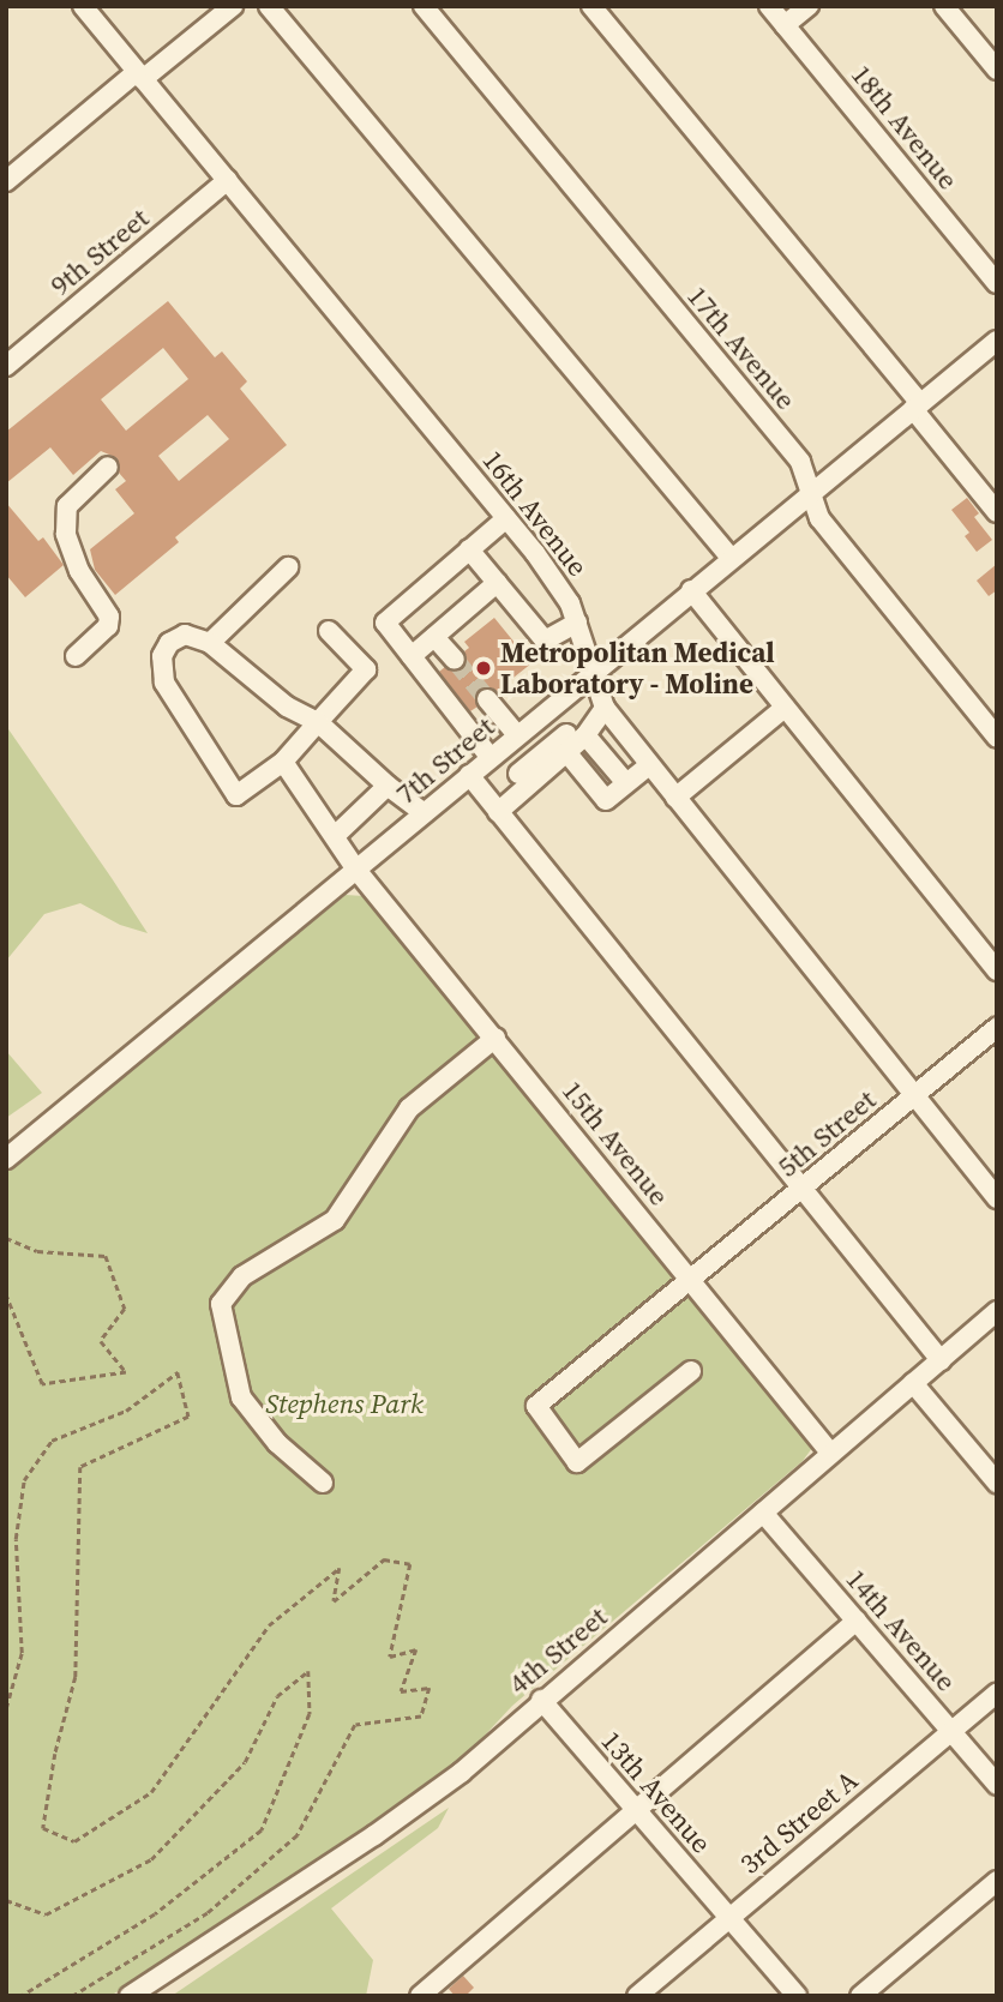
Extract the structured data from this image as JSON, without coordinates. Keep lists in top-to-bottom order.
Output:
{
  "streets": {
    "street": [
      "18th Avenue",
      "9th Street",
      "17th Avenue",
      "16th Avenue",
      "7th Street",
      "5th Street",
      "15th Avenue",
      "14th Avenue",
      "4th Street",
      "13th Avenue",
      "3rd Street A"
    ]
  },
  "crossings": [
    ["9th Street", "16th Avenue"],
    ["17th Avenue", "7th Street"],
    ["16th Avenue", "7th Street"],
    ["16th Avenue", "5th Street"],
    ["7th Street", "15th Avenue"],
    ["5th Street", "15th Avenue"],
    ["15th Avenue", "4th Street"],
    ["14th Avenue", "4th Street"],
    ["14th Avenue", "3rd Street A"],
    ["4th Street", "13th Avenue"],
    ["13th Avenue", "3rd Street A"]
  ],
  "parks": ["Stephens Park"],
  "places": ["Metropolitan Medical Laboratory - Moline"]
}
